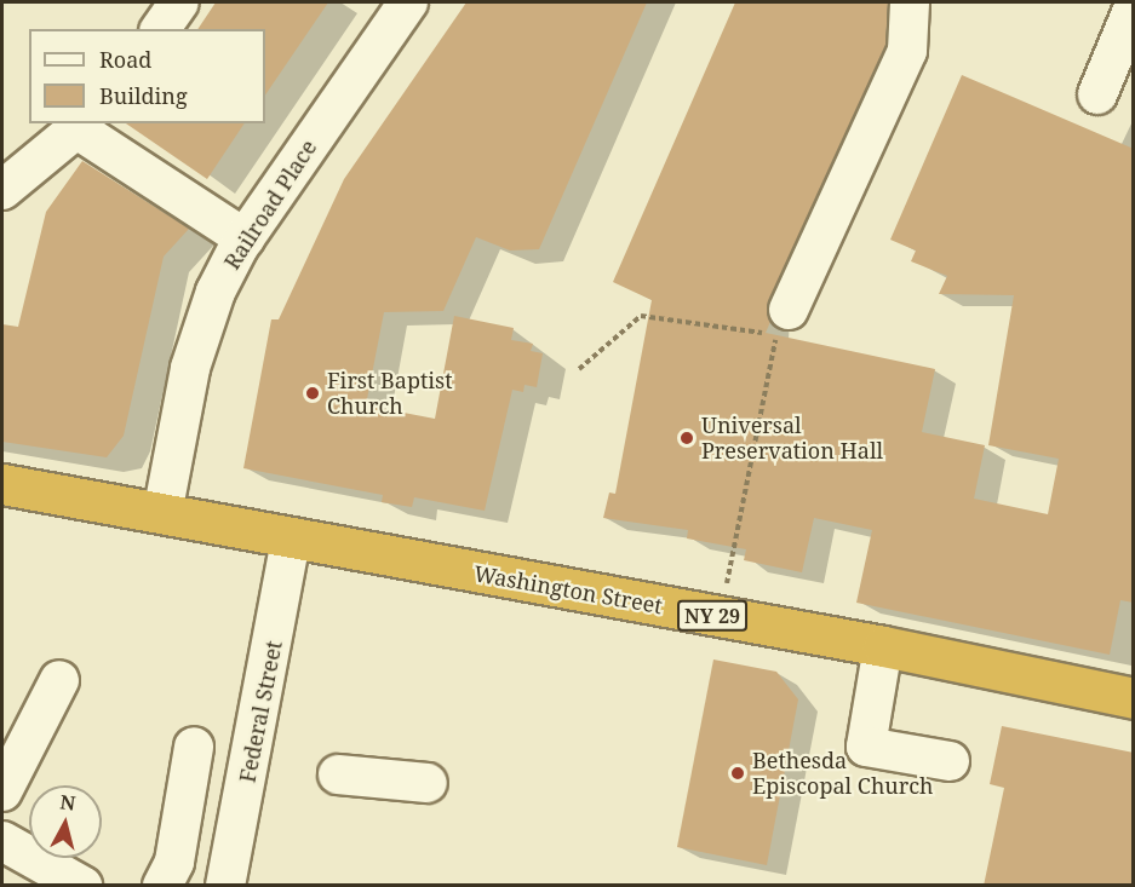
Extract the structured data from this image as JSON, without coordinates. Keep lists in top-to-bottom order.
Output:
{
  "streets": {
    "highway": ["Washington Street", "NY 29"],
    "street": ["Railroad Place", "Federal Street"]
  },
  "crossings": [
    ["Railroad Place", "Washington Street"],
    ["Washington Street", "Federal Street"]
  ],
  "places": ["First Baptist Church", "Universal Preservation Hall", "Bethesda Episcopal Church"],
  "legend": ["Road", "Building"],
  "north": "top"
}
